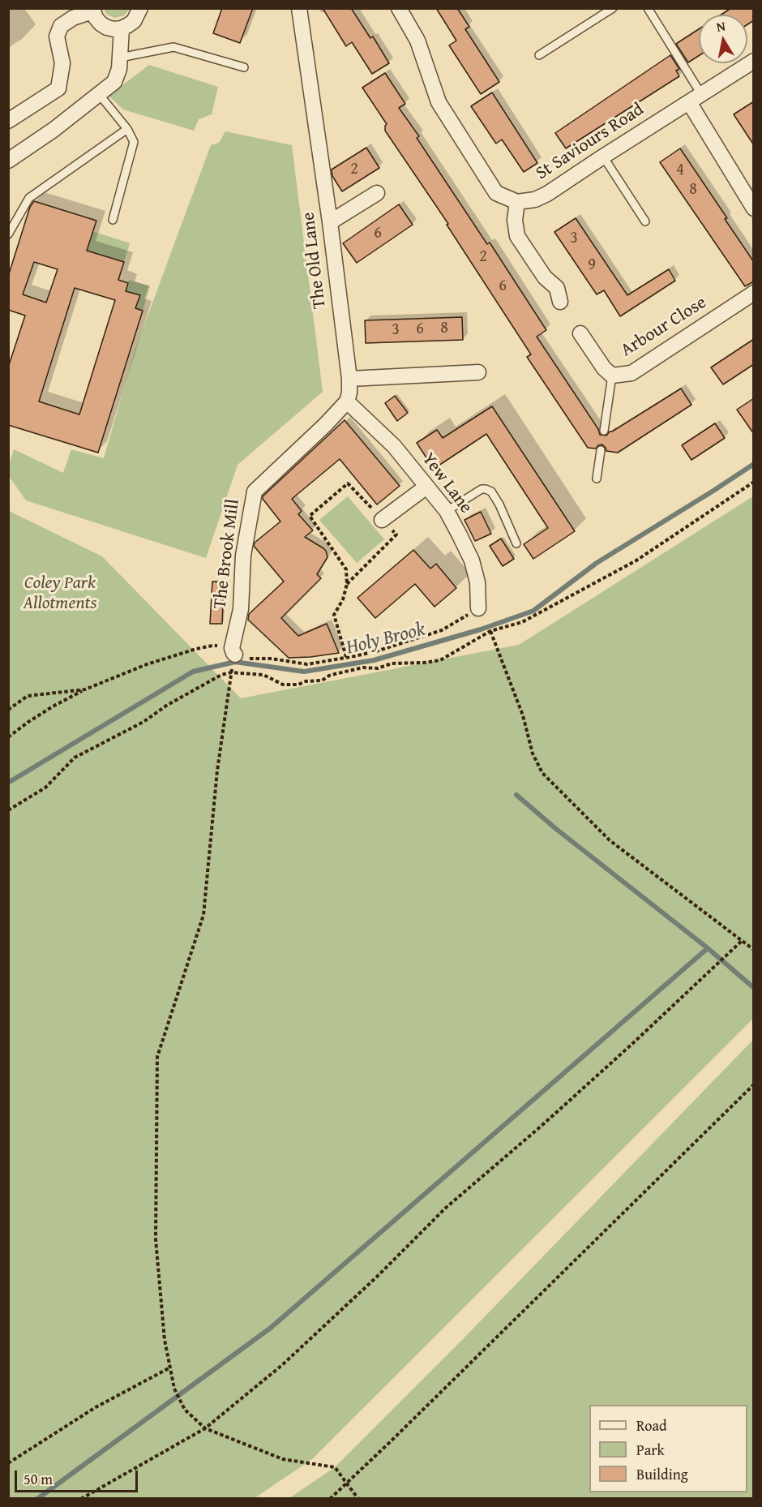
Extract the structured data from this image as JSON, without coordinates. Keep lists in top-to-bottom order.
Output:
{
  "streets": {
    "street": [
      "St Saviours Road",
      "The Old Lane",
      "Arbour Close",
      "Yew Lane",
      "The Brook Mill"
    ]
  },
  "crossings": [
    ["Yew Lane", "The Brook Mill"]
  ],
  "water": ["Holy Brook"],
  "parks": ["Coley Park Allotments"],
  "house_numbers": [
    "2",
    "4",
    "8",
    "6",
    "3",
    "2",
    "9",
    "6",
    "8",
    "6",
    "3"
  ],
  "legend": ["Road", "Park", "Building"],
  "scale_bar": "50 m",
  "north": "top"
}
